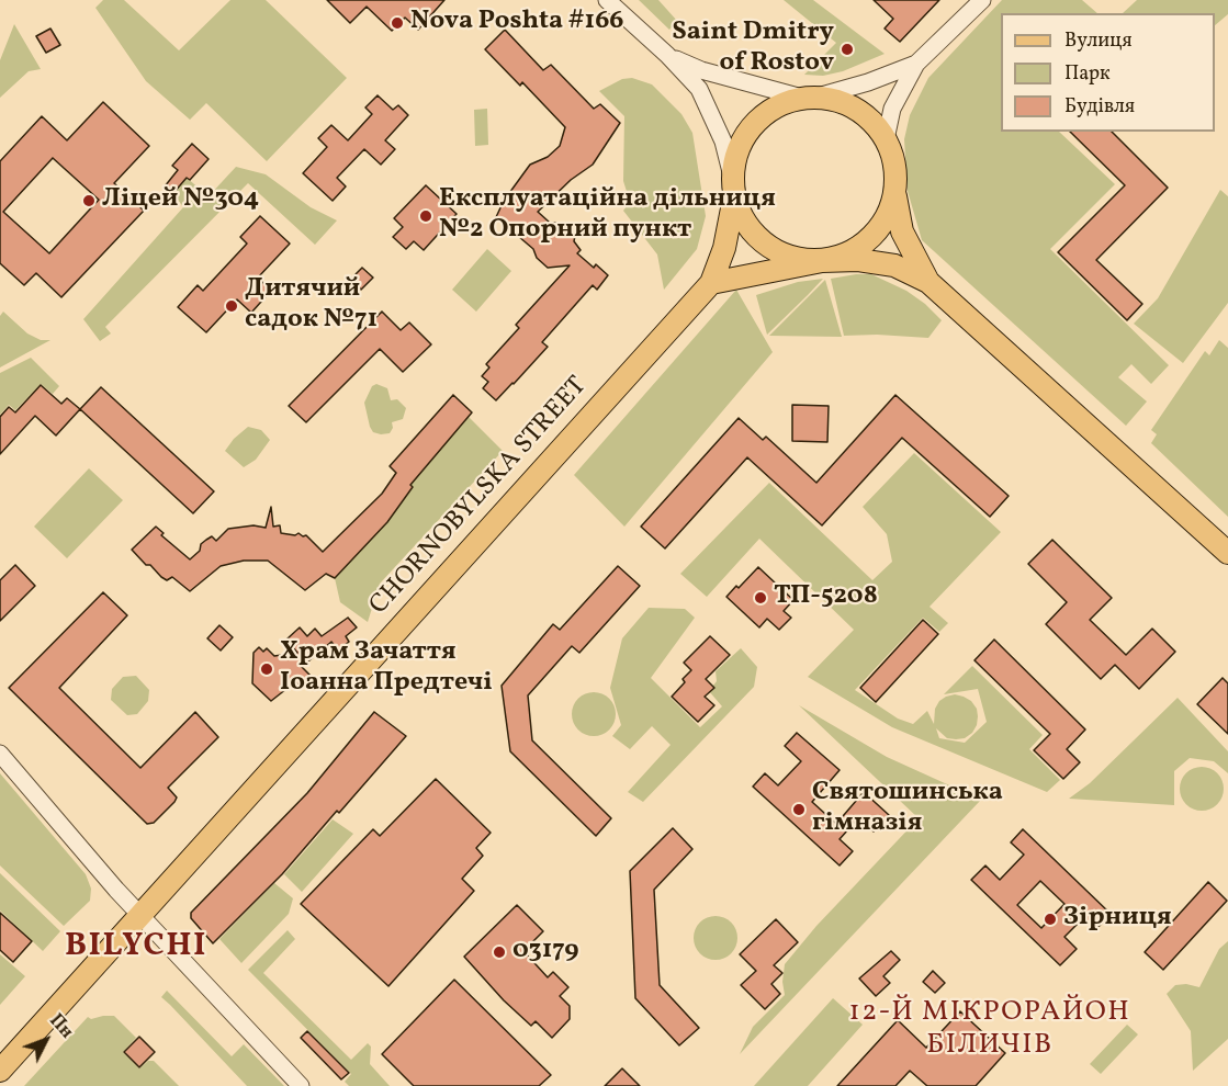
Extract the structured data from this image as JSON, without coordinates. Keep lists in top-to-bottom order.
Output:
{
  "streets": {
    "main road": ["CHORNOBYLSKA STREET"]
  },
  "districts": ["BILYCHI", "12-Й МІКРОРАЙОН БІЛИЧІВ"],
  "places": [
    "Nova Poshta #166",
    "Saint Dmitry of Rostov",
    "Ліцей №304",
    "Експлуатаційна дільниця №2 Опорний пункт",
    "Дитячий садок №71",
    "ТП-5208",
    "Храм Зачаття Іоанна Предтечі",
    "Святошинська гімназія",
    "Зірниця",
    "03179"
  ],
  "legend": ["Вулиця", "Парк", "Будівля"],
  "north": "top right"
}
